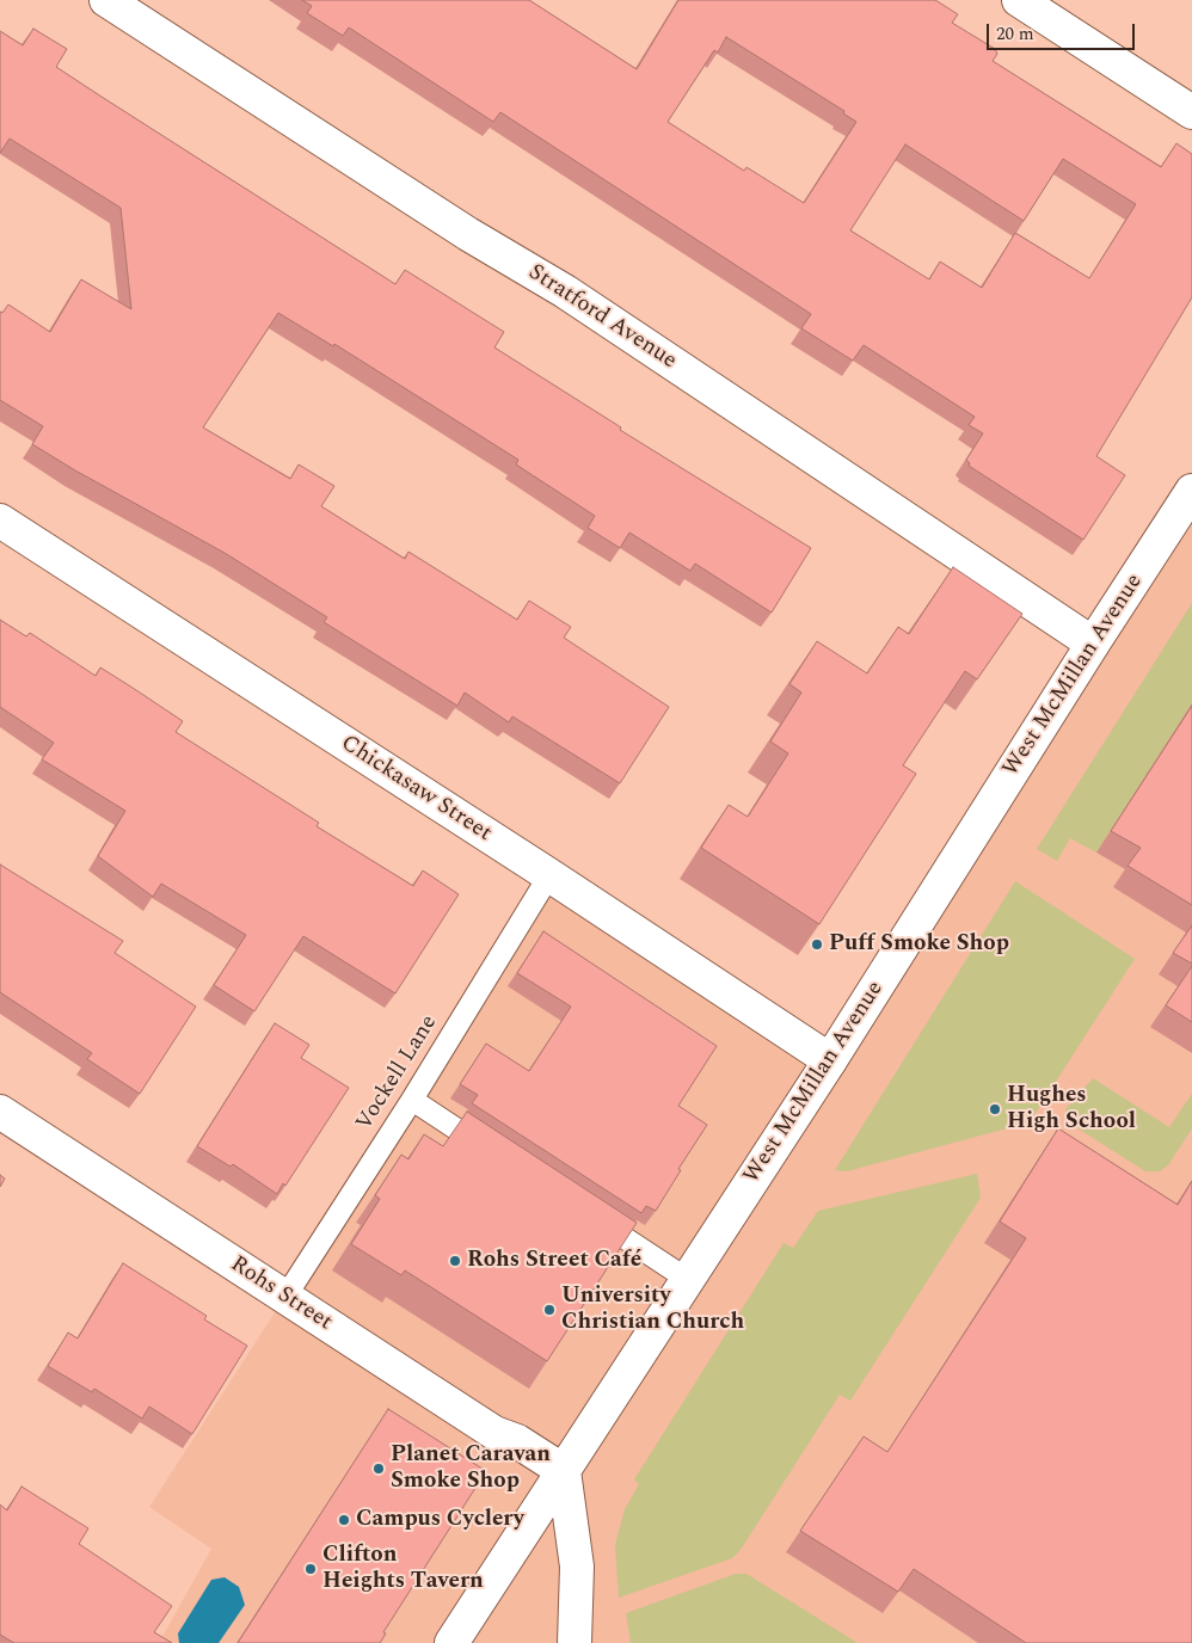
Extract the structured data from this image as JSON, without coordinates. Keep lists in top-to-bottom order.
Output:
{
  "streets": {
    "street": [
      "Stratford Avenue",
      "West McMillan Avenue",
      "Chickasaw Street",
      "Rohs Street"
    ],
    "lane": ["Vockell Lane"]
  },
  "crossings": [
    ["Stratford Avenue", "West McMillan Avenue"],
    ["West McMillan Avenue", "Chickasaw Street"],
    ["West McMillan Avenue", "Rohs Street"],
    ["Chickasaw Street", "Vockell Lane"],
    ["Vockell Lane", "Rohs Street"]
  ],
  "places": [
    "Puff Smoke Shop",
    "Hughes High School",
    "Rohs Street Café",
    "University Christian Church",
    "Planet Caravan Smoke Shop",
    "Campus Cyclery",
    "Clifton Heights Tavern"
  ],
  "scale_bar": "20 m"
}
